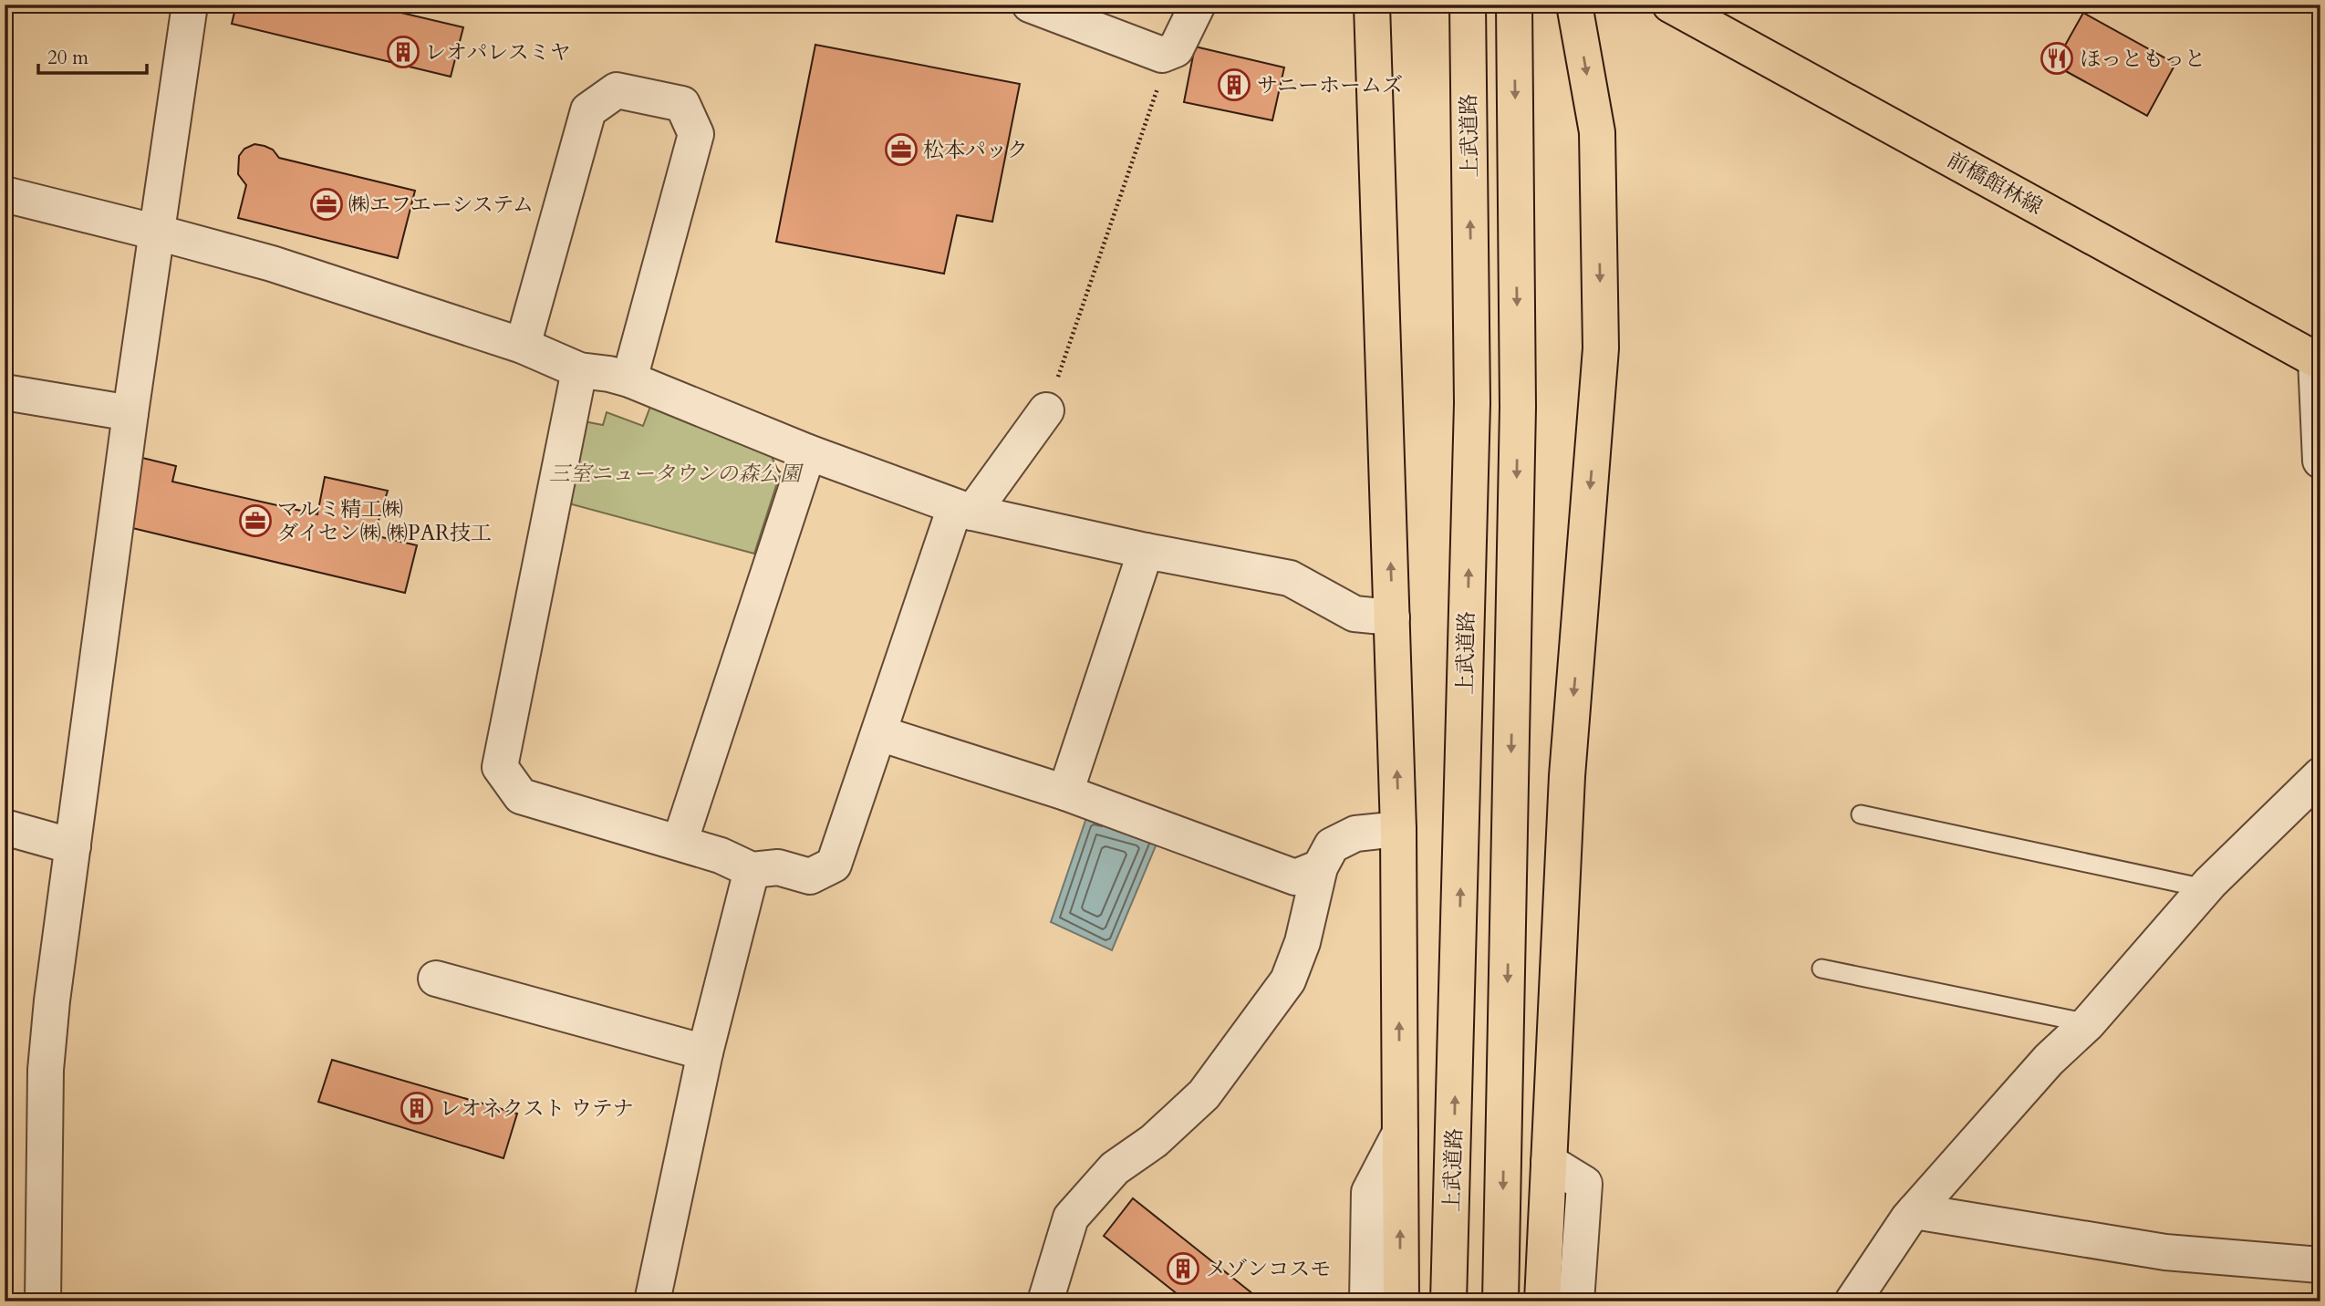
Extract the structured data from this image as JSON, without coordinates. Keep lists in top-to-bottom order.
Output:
{
  "streets": {
    "main road": ["上武道路", "前橋館林線"]
  },
  "parks": ["三室ニュータウンの森公園"],
  "places": {
    "building": [
      "レオパレスミヤ",
      "サニーホームズ",
      "レオネクスト ウテナ",
      "メゾンコスモ"
    ],
    "restaurant": ["ほっともっと"],
    "office": ["松本パック", "㈱エフエーシステム", "マルミ精工㈱ ダイセン㈱ ㈱PAR技工"]
  },
  "scale_bar": "20 m"
}
